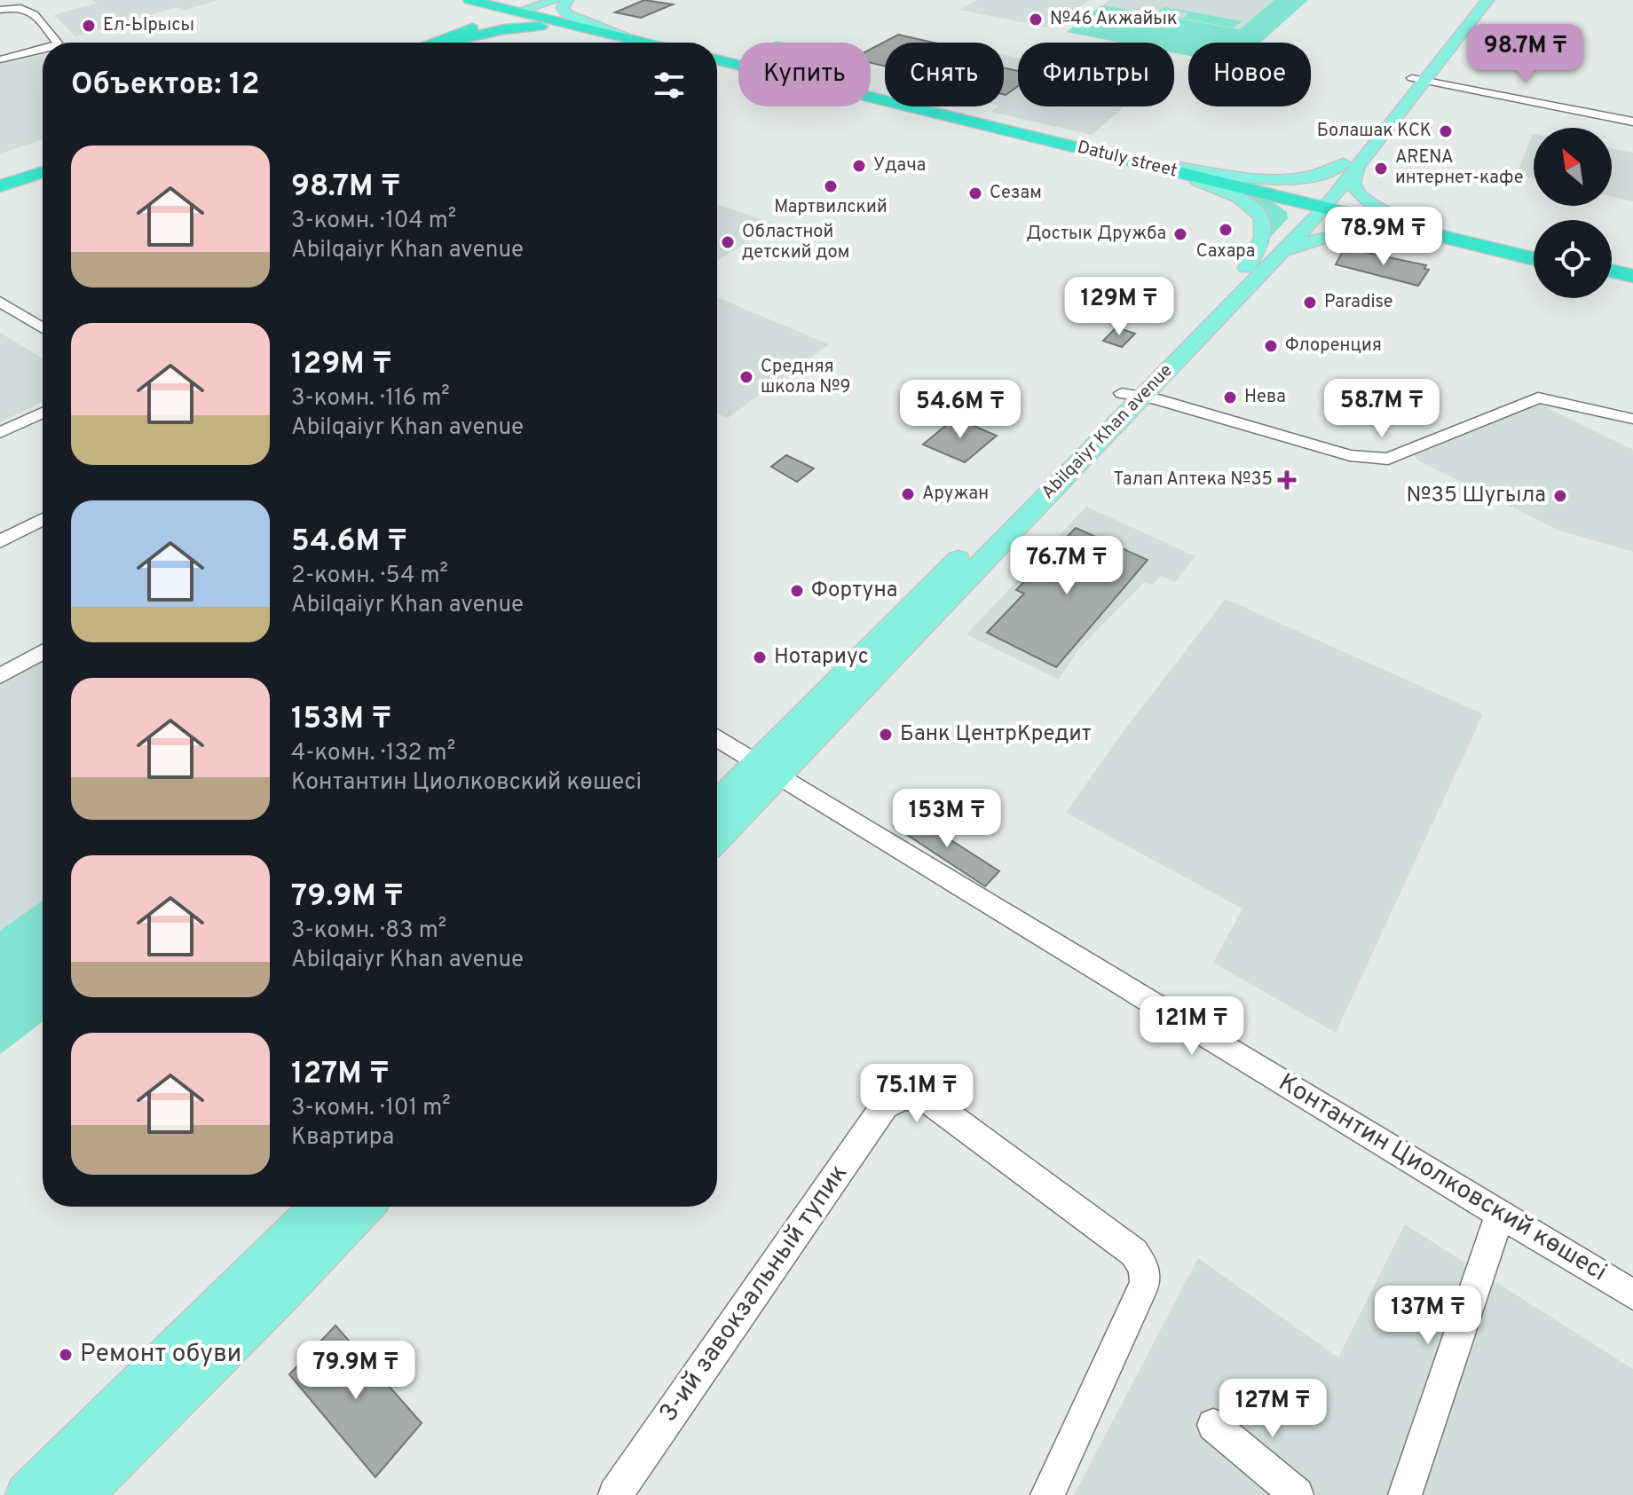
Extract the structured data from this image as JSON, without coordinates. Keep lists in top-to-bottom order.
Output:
{
  "streets": {
    "highway": ["Datuly street"],
    "main road": ["Abilqaiyr Khan avenue"],
    "street": ["Контантин Циолковский көшесі", "3-ий завокзальный тупик"]
  },
  "crossings": [
    ["Datuly street", "Abilqaiyr Khan avenue"],
    ["Abilqaiyr Khan avenue", "Контантин Циолковский көшесі"]
  ],
  "places": {
    "other": [
      "№46 Акжайык",
      "Ел-Ырысы",
      "Болашак КСК",
      "Удача",
      "ARENA интернет-кафе",
      "Мартвилский",
      "Сезам",
      "Сахара",
      "Достык Дружба",
      "Областной детский дом",
      "Paradise",
      "Флоренция",
      "Средняя школа №9",
      "Нева",
      "Аружан",
      "№35 Шугыла",
      "Фортуна",
      "Нотариус",
      "Банк ЦентрКредит",
      "Ремонт обуви"
    ],
    "health": ["Талап Аптека №35"]
  },
  "north": "top left",
  "page": {
    "price": [
      "98.7M ₸",
      "78.9M ₸",
      "129M ₸",
      "58.7M ₸",
      "54.6M ₸",
      "76.7M ₸",
      "153M ₸",
      "121M ₸",
      "75.1M ₸",
      "137M ₸",
      "79.9M ₸",
      "127M ₸"
    ],
    "chip": [
      "Купить",
      "Снять",
      "Фильтры",
      "Новое"
    ],
    "heading": "Объектов: 12",
    "list": [
      {
        "name": "98.7M ₸",
        "note": "3-комн. · 104 m² · Abilqaiyr Khan avenue"
      },
      {
        "name": "129M ₸",
        "note": "3-комн. · 116 m² · Abilqaiyr Khan avenue"
      },
      {
        "name": "54.6M ₸",
        "note": "2-комн. · 54 m² · Abilqaiyr Khan avenue"
      },
      {
        "name": "153M ₸",
        "note": "4-комн. · 132 m² · Контантин Циолковский көшесі"
      },
      {
        "name": "79.9M ₸",
        "note": "3-комн. · 83 m² · Abilqaiyr Khan avenue"
      },
      {
        "name": "127M ₸",
        "note": "3-комн. · 101 m² · Квартира"
      }
    ]
  }
}
